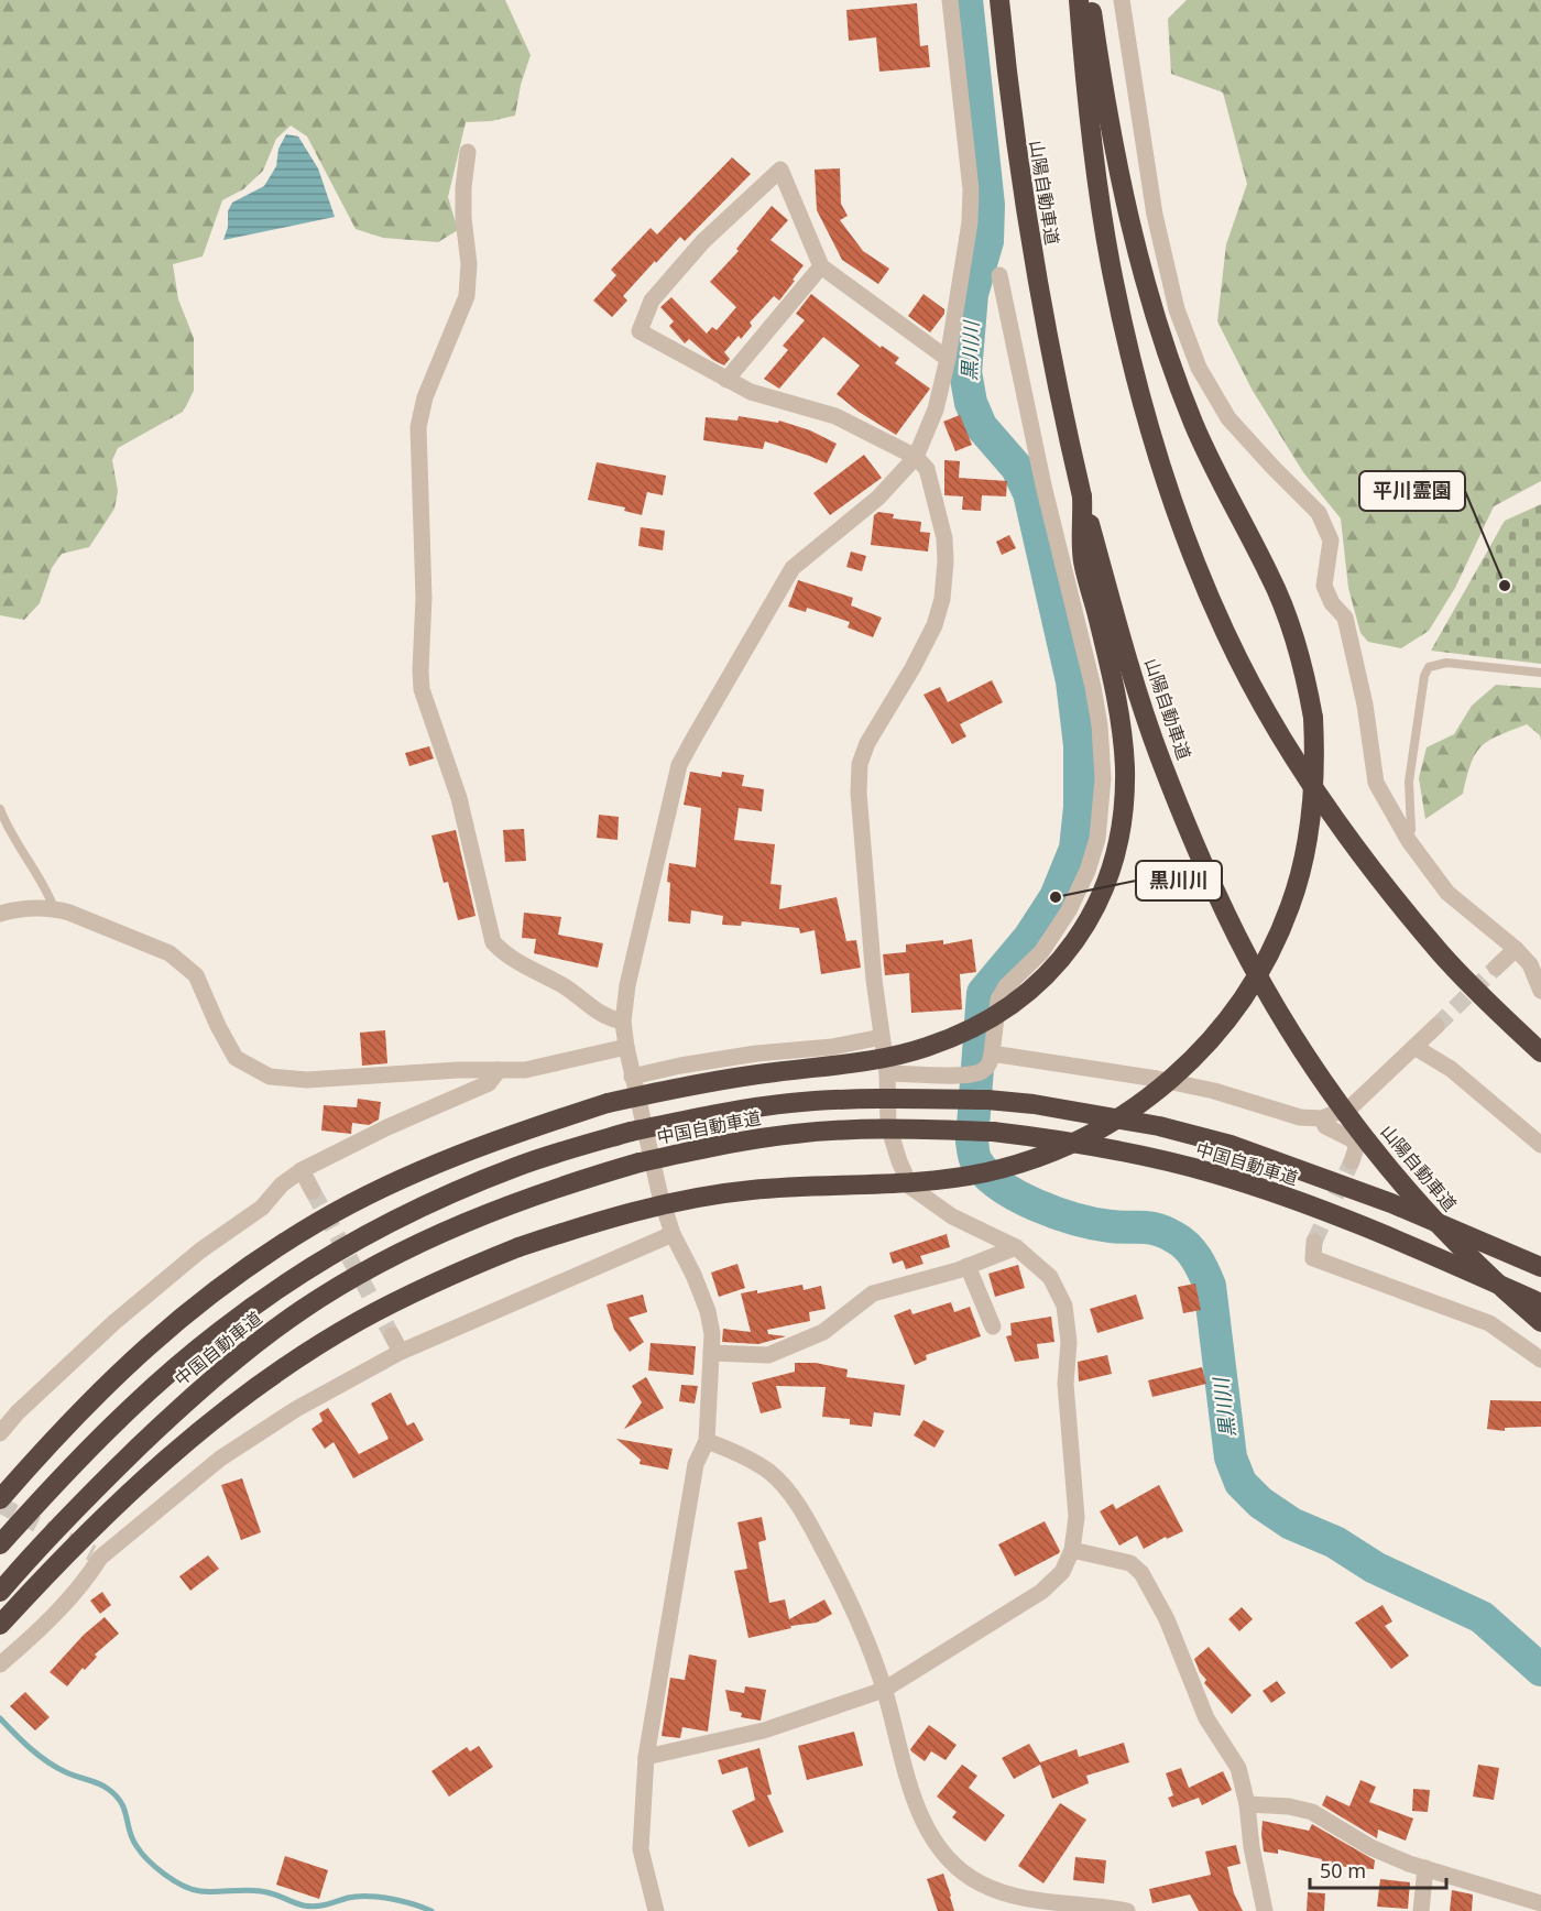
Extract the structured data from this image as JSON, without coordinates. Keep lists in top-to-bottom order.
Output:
{
  "streets": {
    "highway": ["山陽自動車道", "中国自動車道"]
  },
  "water": ["黒川川"],
  "places": ["平川霊園", "黒川川"],
  "scale_bar": "50 m"
}
